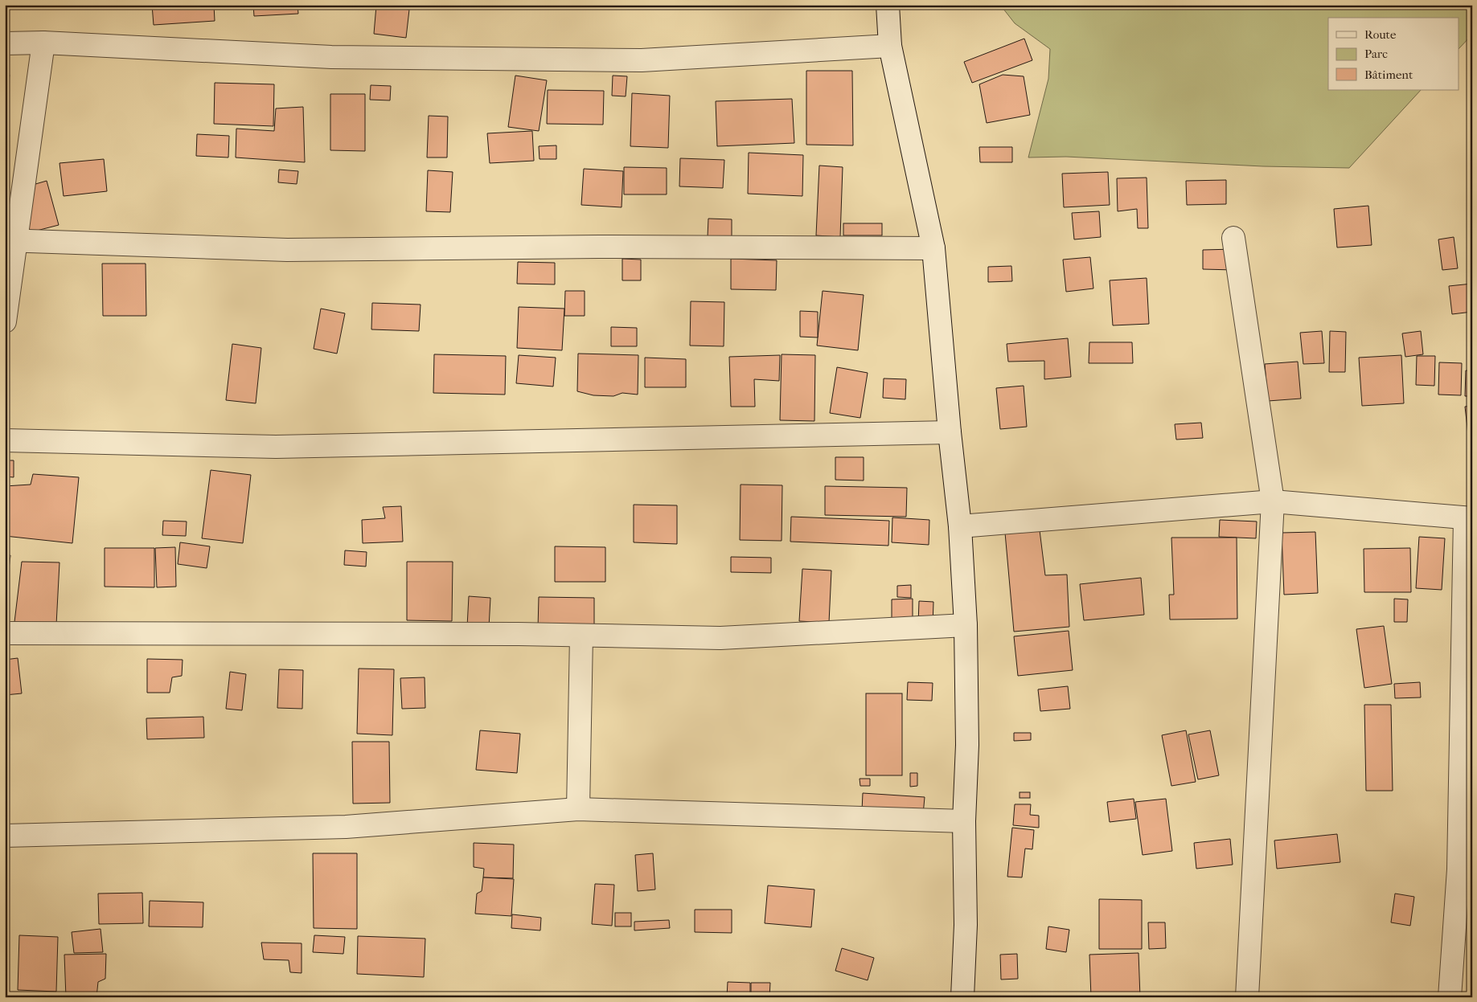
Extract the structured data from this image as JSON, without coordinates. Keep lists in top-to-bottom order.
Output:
{
  "legend": ["Route", "Parc", "Bâtiment"]
}
